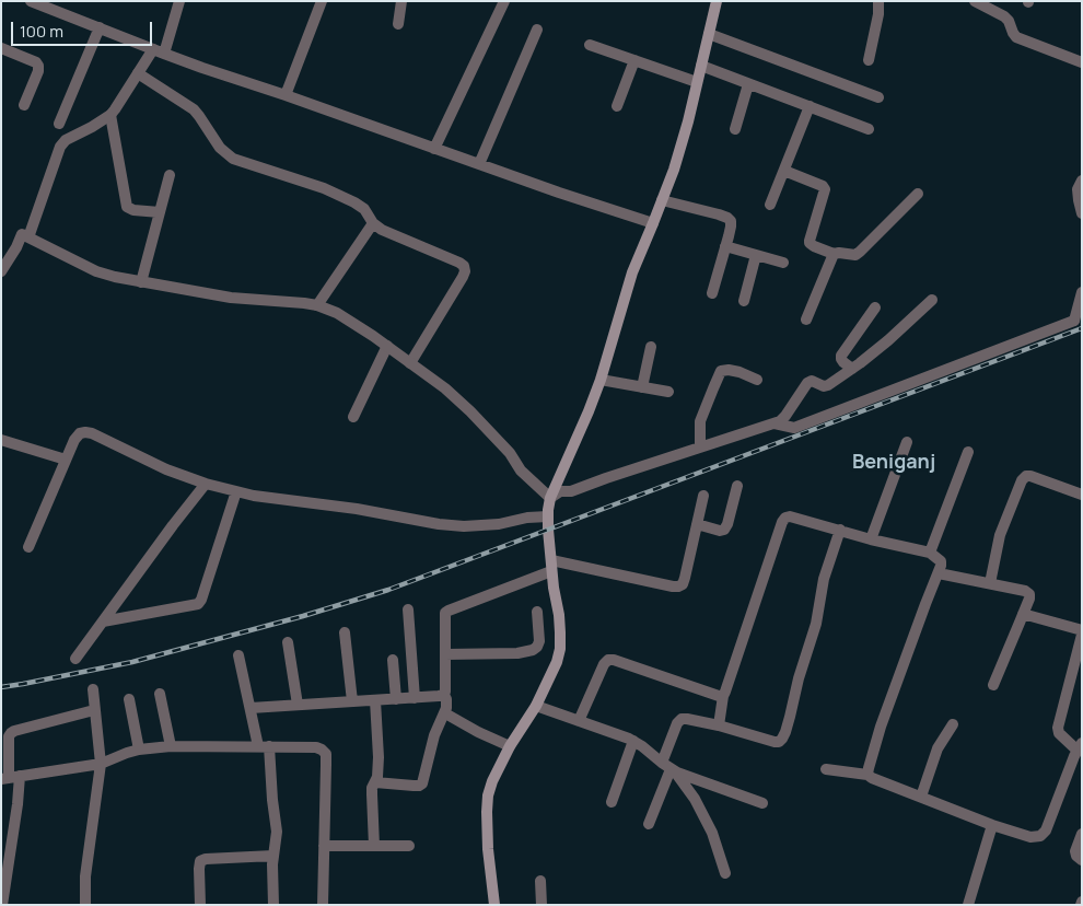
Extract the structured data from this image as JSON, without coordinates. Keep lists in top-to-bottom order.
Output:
{
  "districts": ["Beniganj"],
  "scale_bar": "100 m"
}
